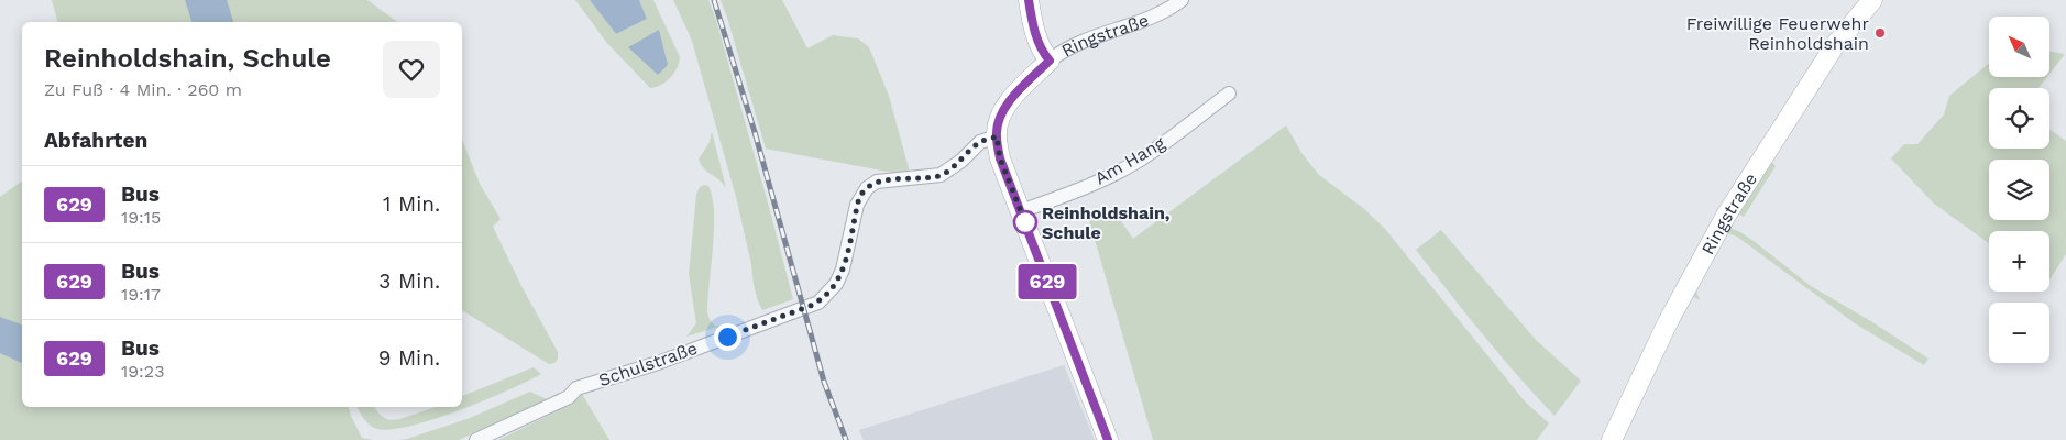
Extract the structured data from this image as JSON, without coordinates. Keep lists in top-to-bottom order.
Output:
{
  "streets": {
    "street": ["Ringstraße", "Am Hang", "Schulstraße"]
  },
  "crossings": [
    ["Ringstraße", "Am Hang"],
    ["Ringstraße", "Schulstraße"]
  ],
  "places": ["Freiwillige Feuerwehr Reinholdshain", "Reinholdshain, Schule"],
  "lines": ["bus line 629"],
  "north": "top left",
  "page": {
    "on_map": "629",
    "map_buttons": ["+", "−"],
    "heading": [
      ["Reinholdshain, Schule", "Zu Fuß · 4 Min. · 260 m"],
      "Abfahrten"
    ],
    "list": [
      {
        "mark": "629",
        "name": "Bus",
        "note": "19:15",
        "value": "1 Min."
      },
      {
        "mark": "629",
        "name": "Bus",
        "note": "19:17",
        "value": "3 Min."
      },
      {
        "mark": "629",
        "name": "Bus",
        "note": "19:23",
        "value": "9 Min."
      }
    ]
  }
}
